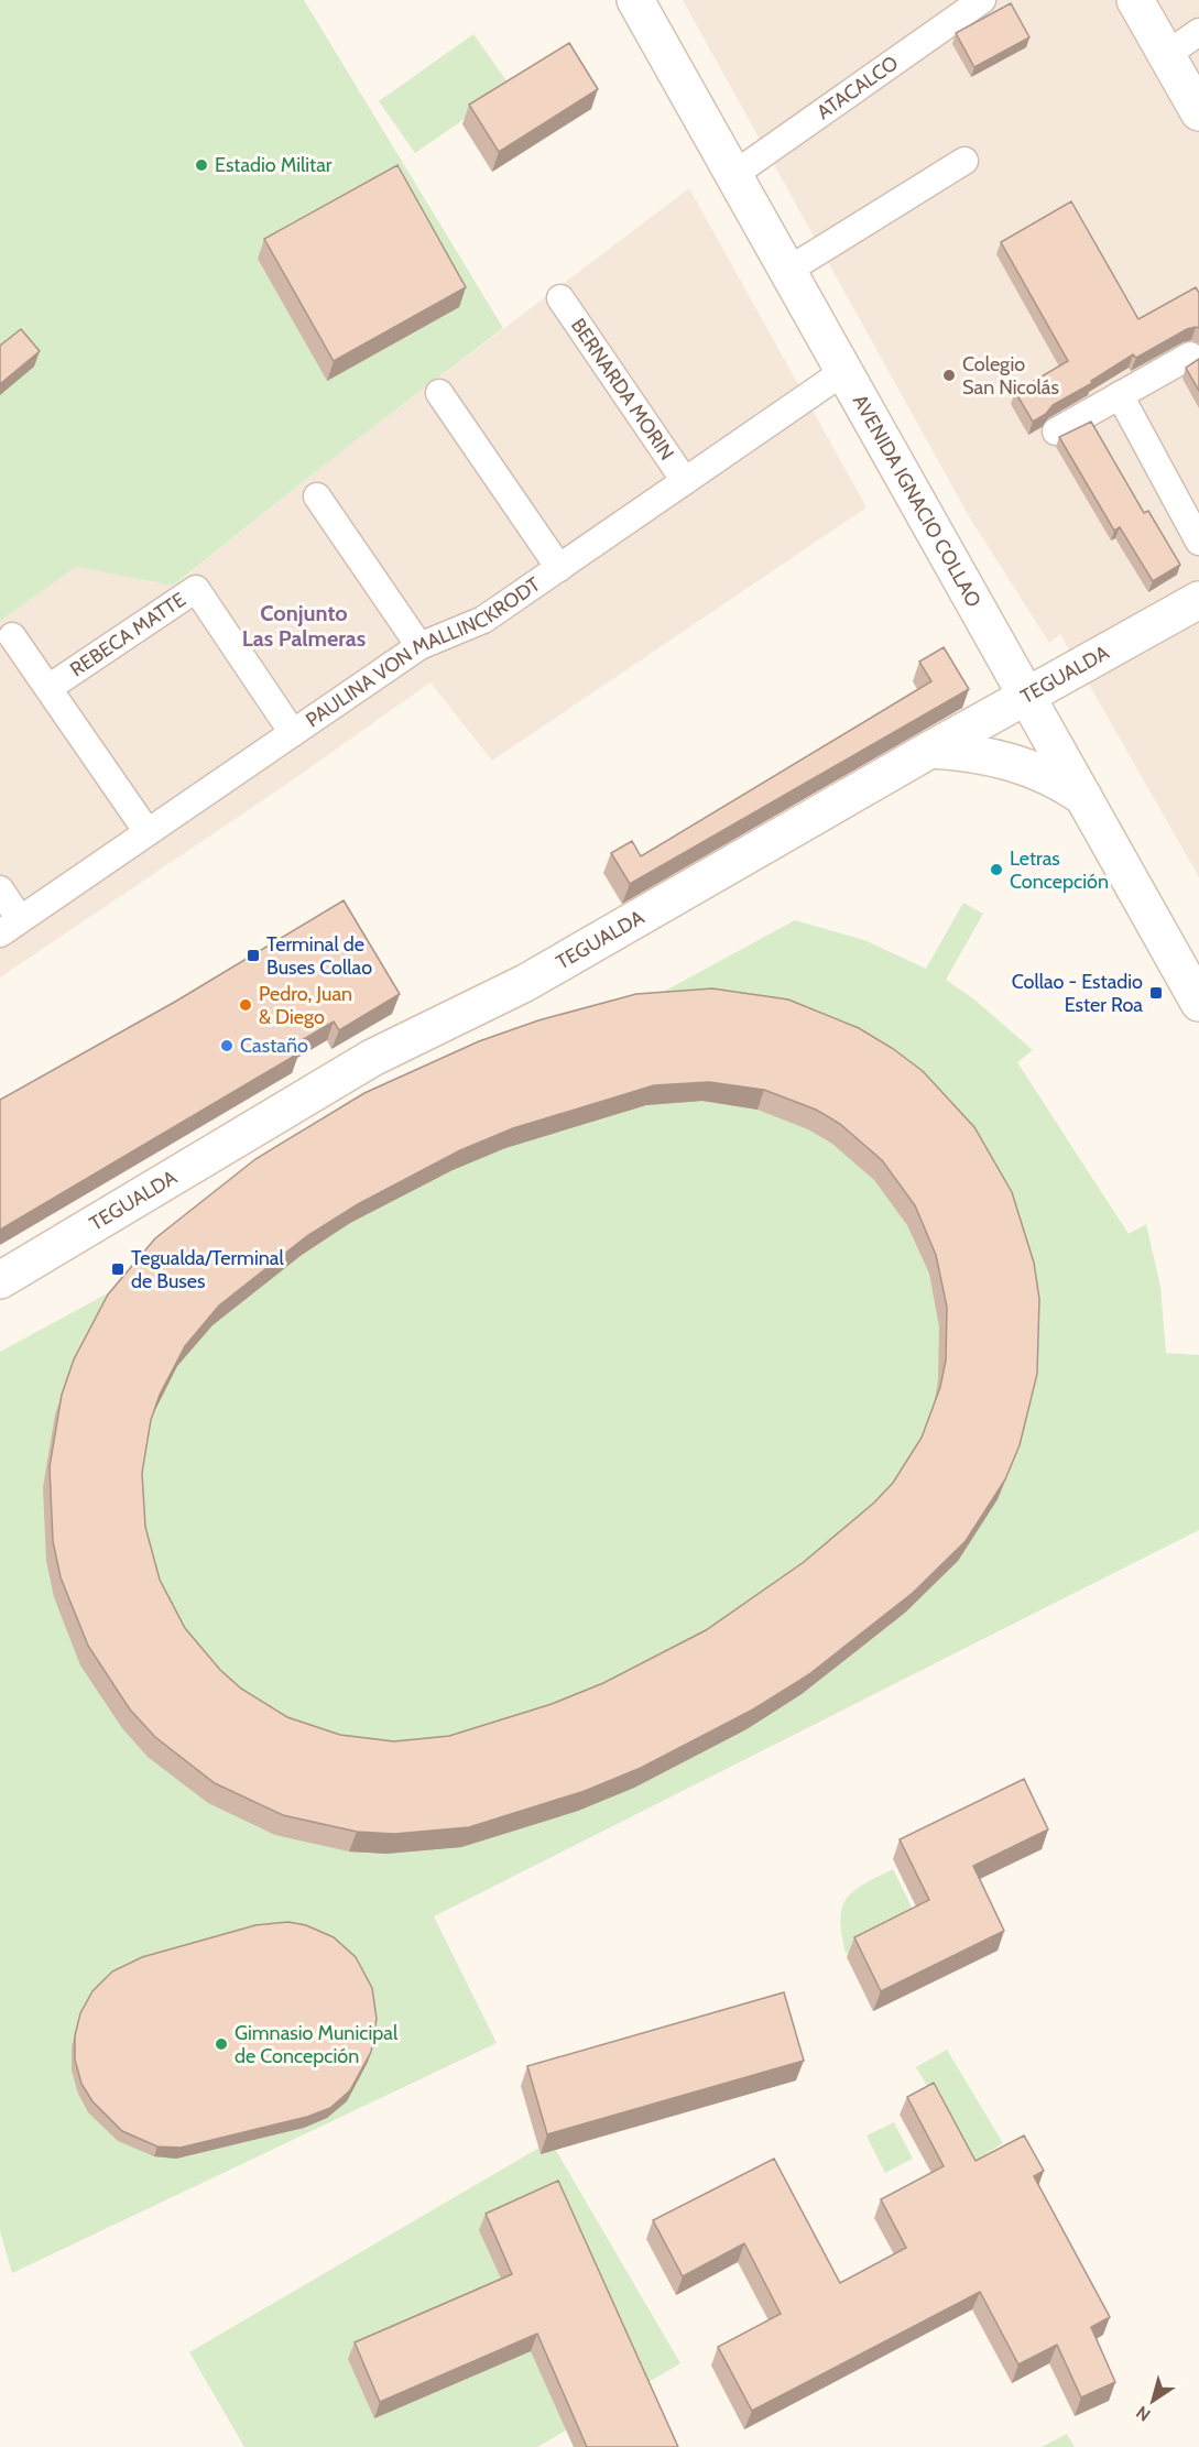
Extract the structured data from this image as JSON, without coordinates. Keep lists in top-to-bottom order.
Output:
{
  "streets": {
    "main road": ["AVENIDA IGNACIO COLLAO", "TEGUALDA"],
    "street": [
      "ATACALCO",
      "BERNARDA MORIN",
      "REBECA MATTE",
      "PAULINA VON MALLINCKRODT"
    ]
  },
  "crossings": [
    ["ATACALCO", "AVENIDA IGNACIO COLLAO"],
    ["BERNARDA MORIN", "PAULINA VON MALLINCKRODT"],
    ["AVENIDA IGNACIO COLLAO", "PAULINA VON MALLINCKRODT"],
    ["AVENIDA IGNACIO COLLAO", "TEGUALDA"],
    ["REBECA MATTE", "PAULINA VON MALLINCKRODT"]
  ],
  "districts": ["Conjunto Las Palmeras"],
  "places": {
    "other": [
      "Estadio Militar",
      "Colegio San Nicolás",
      "Letras Concepción",
      "Pedro, Juan & Diego",
      "Castaño",
      "Gimnasio Municipal de Concepción"
    ],
    "transit": ["Terminal de Buses Collao", "Collao - Estadio Ester Roa", "Tegualda/Terminal de Buses"]
  },
  "north": "bottom left"
}
